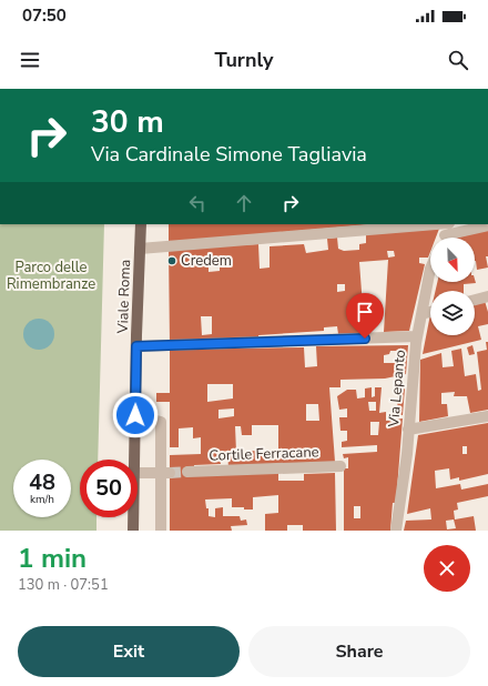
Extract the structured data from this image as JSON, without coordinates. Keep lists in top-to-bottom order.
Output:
{
  "streets": {
    "main road": ["Viale Roma"],
    "street": ["Via Lepanto", "Cortile Ferracane"]
  },
  "parks": ["Parco delle Rimembranze"],
  "places": ["Credem"],
  "north": "bottom right",
  "page": {
    "status": "07:50",
    "header": "Turnly",
    "turn": ["30 m", "Via Cardinale Simone Tagliavia"],
    "speed": "48 km/h",
    "limit": "50",
    "heading": ["1 min", "130 m · 07:51"],
    "buttons": ["Exit", "Share"]
  }
}
